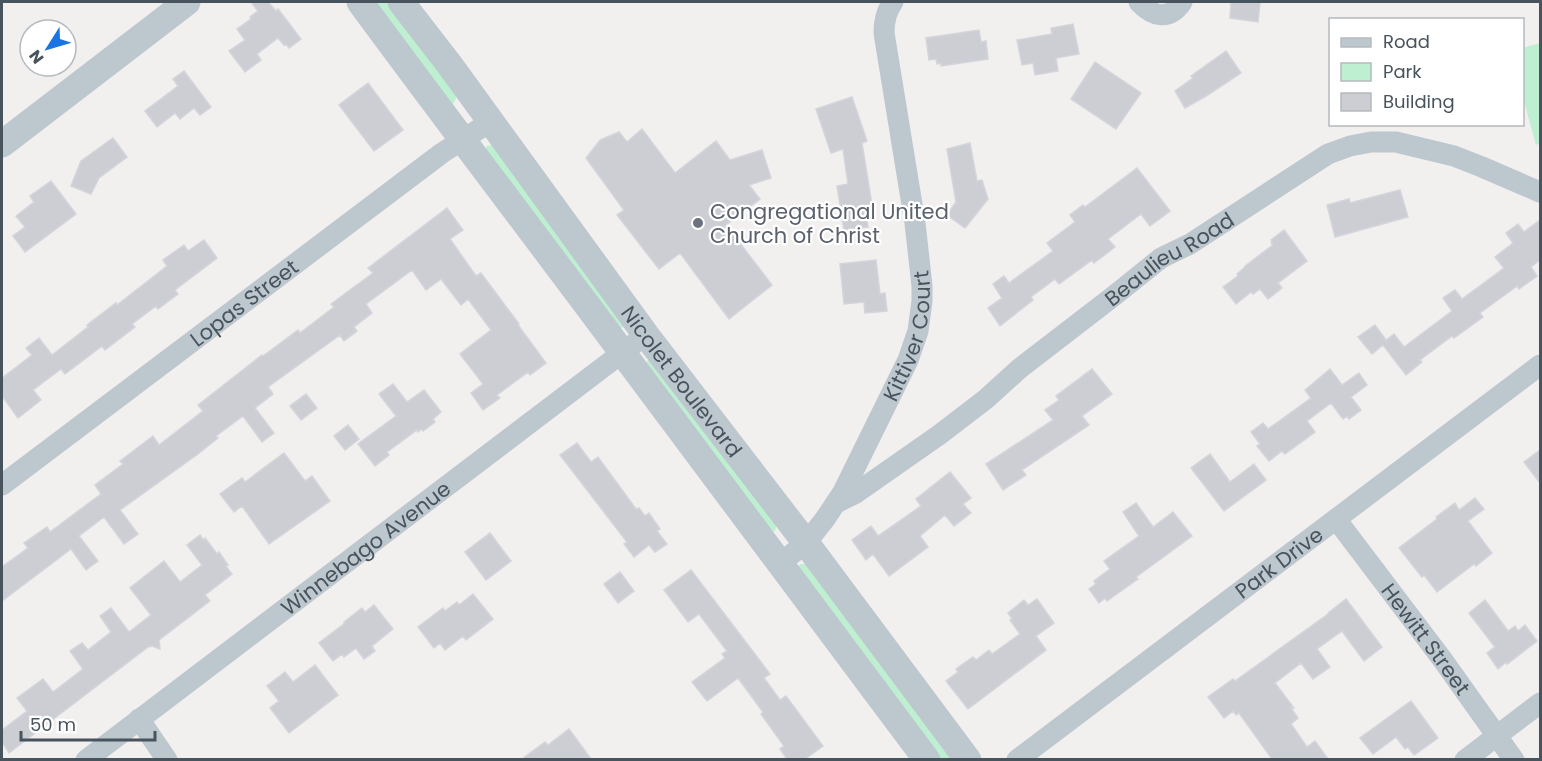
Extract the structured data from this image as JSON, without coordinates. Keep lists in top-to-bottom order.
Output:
{
  "streets": {
    "street": [
      "Beaulieu Road",
      "Lopas Street",
      "Kittiver Court",
      "Nicolet Boulevard",
      "Winnebago Avenue",
      "Park Drive",
      "Hewitt Street"
    ]
  },
  "crossings": [
    ["Beaulieu Road", "Kittiver Court"],
    ["Lopas Street", "Nicolet Boulevard"],
    ["Kittiver Court", "Nicolet Boulevard"],
    ["Nicolet Boulevard", "Winnebago Avenue"],
    ["Park Drive", "Hewitt Street"]
  ],
  "places": ["Congregational United Church of Christ"],
  "legend": ["Road", "Park", "Building"],
  "scale_bar": "50 m",
  "north": "bottom left"
}
